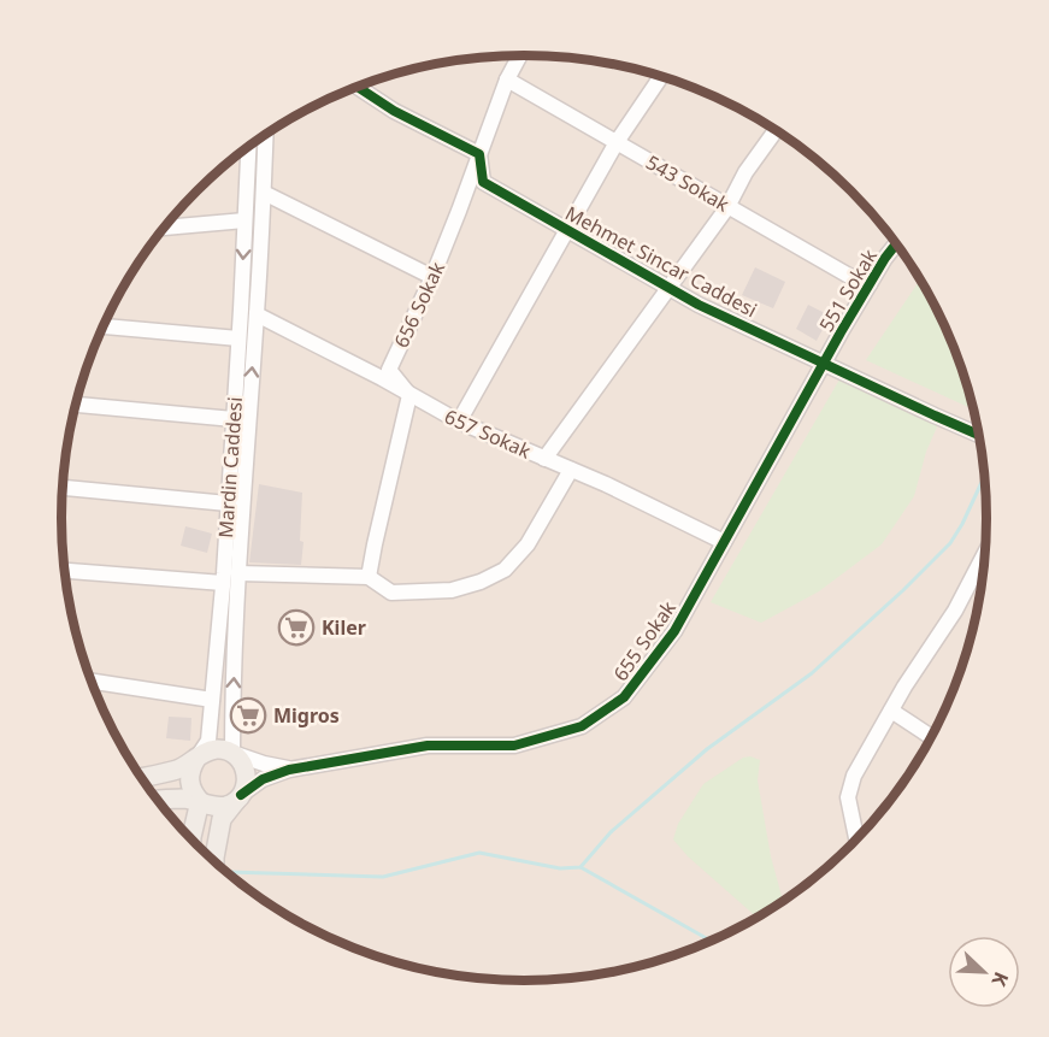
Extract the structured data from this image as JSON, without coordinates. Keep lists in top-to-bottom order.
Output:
{
  "streets": {
    "main road": ["Mardin Caddesi"],
    "street": [
      "543 Sokak",
      "Mehmet Sincar Caddesi",
      "551 Sokak",
      "656 Sokak",
      "657 Sokak",
      "655 Sokak"
    ]
  },
  "crossings": [
    ["543 Sokak", "551 Sokak"],
    ["543 Sokak", "656 Sokak"],
    ["Mehmet Sincar Caddesi", "551 Sokak"],
    ["Mehmet Sincar Caddesi", "656 Sokak"],
    ["Mehmet Sincar Caddesi", "655 Sokak"],
    ["551 Sokak", "655 Sokak"],
    ["656 Sokak", "657 Sokak"],
    ["657 Sokak", "Mardin Caddesi"],
    ["657 Sokak", "655 Sokak"],
    ["Mardin Caddesi", "655 Sokak"]
  ],
  "places": {
    "supermarket": ["Kiler", "Migros"]
  },
  "north": "bottom right"
}
